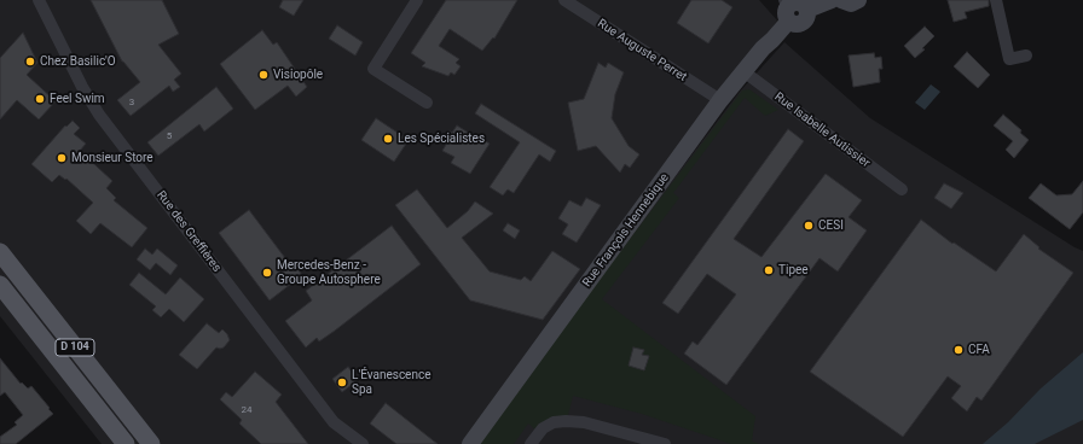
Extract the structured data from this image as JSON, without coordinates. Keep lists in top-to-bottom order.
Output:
{
  "streets": {
    "main road": ["D 104"],
    "street": [
      "Rue Auguste Perret",
      "Rue Isabelle Autissier",
      "Rue François Hennebique",
      "Rue des Greffières"
    ]
  },
  "crossings": [
    ["Rue Auguste Perret", "Rue François Hennebique"],
    ["Rue Isabelle Autissier", "Rue François Hennebique"]
  ],
  "places": [
    "Chez Basilic'O",
    "Visiopôle",
    "Feel Swim",
    "Les Spécialistes",
    "Monsieur Store",
    "CESI",
    "Tipee",
    "Mercedes-Benz - Groupe Autosphere",
    "CFA",
    "L'Évanescence Spa"
  ],
  "house_numbers": ["3", "5", "24"]
}
